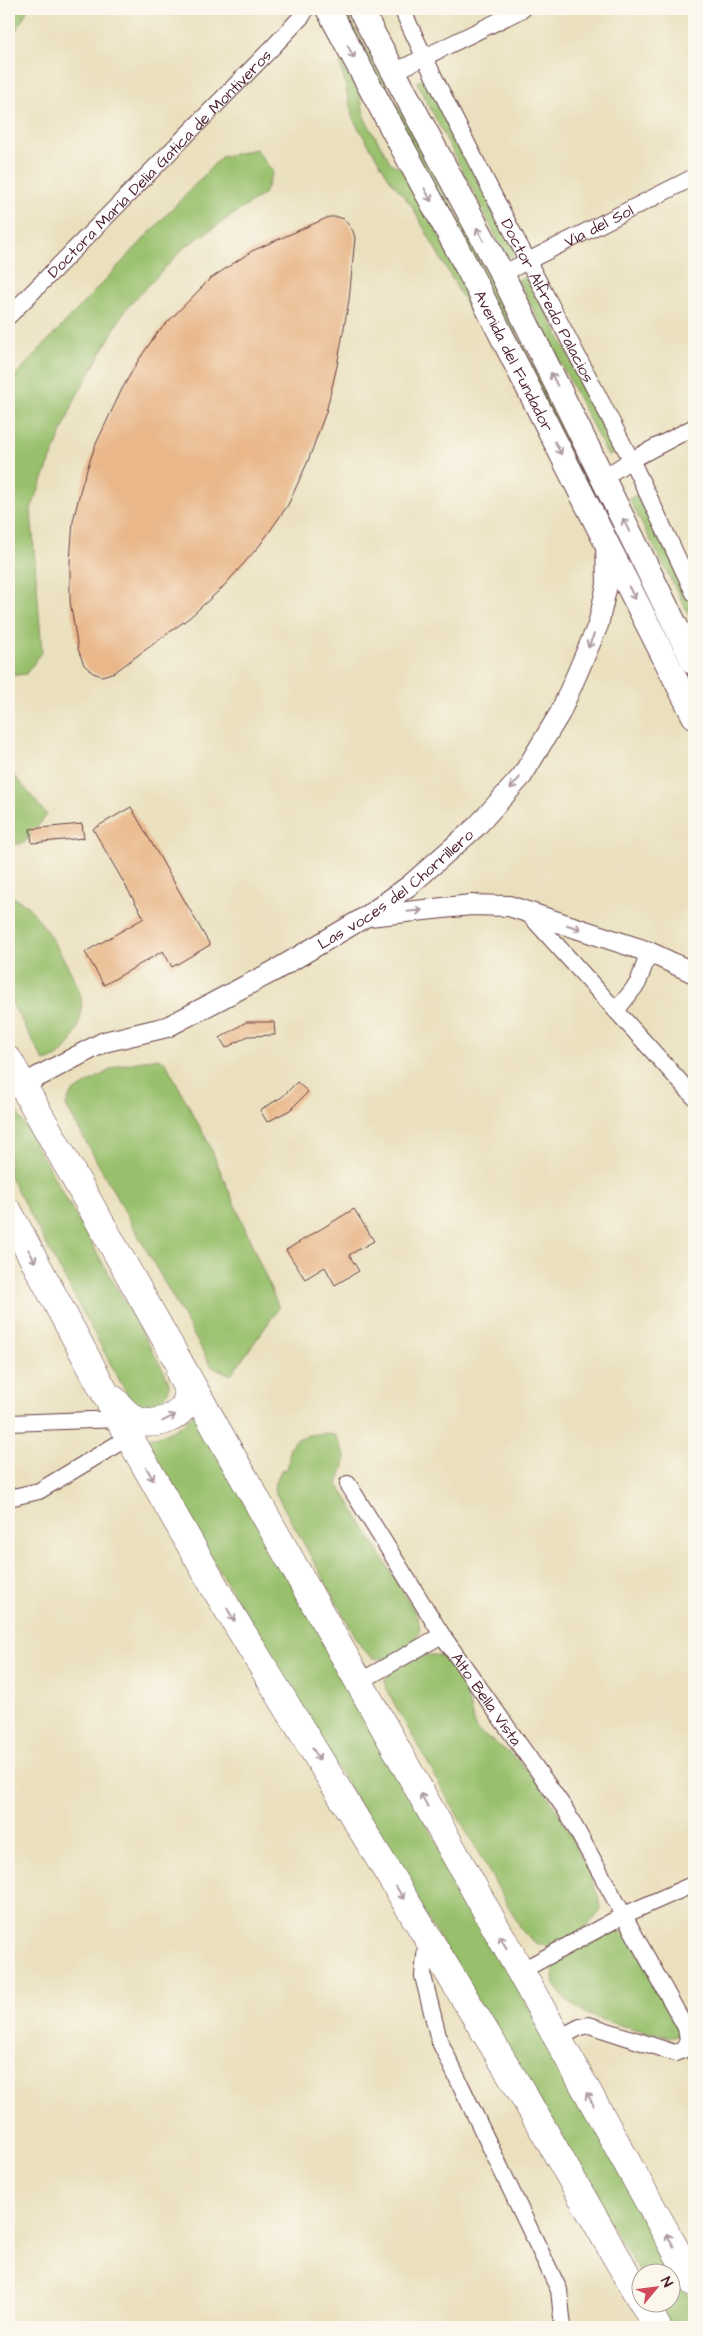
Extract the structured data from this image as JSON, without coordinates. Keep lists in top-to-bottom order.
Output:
{
  "streets": {
    "main road": ["Avenida del Fundador"],
    "street": [
      "Doctora María Delia Gatica de Montiveros",
      "Via del Sol",
      "Doctor Alfredo Palacios",
      "Las voces del Chorrillero",
      "Alto Bella Vista"
    ]
  },
  "crossings": [
    ["Via del Sol", "Doctor Alfredo Palacios"],
    ["Via del Sol", "Avenida del Fundador"],
    ["Avenida del Fundador", "Las voces del Chorrillero"]
  ],
  "one_way": ["Las voces del Chorrillero"],
  "north": "top right"
}
